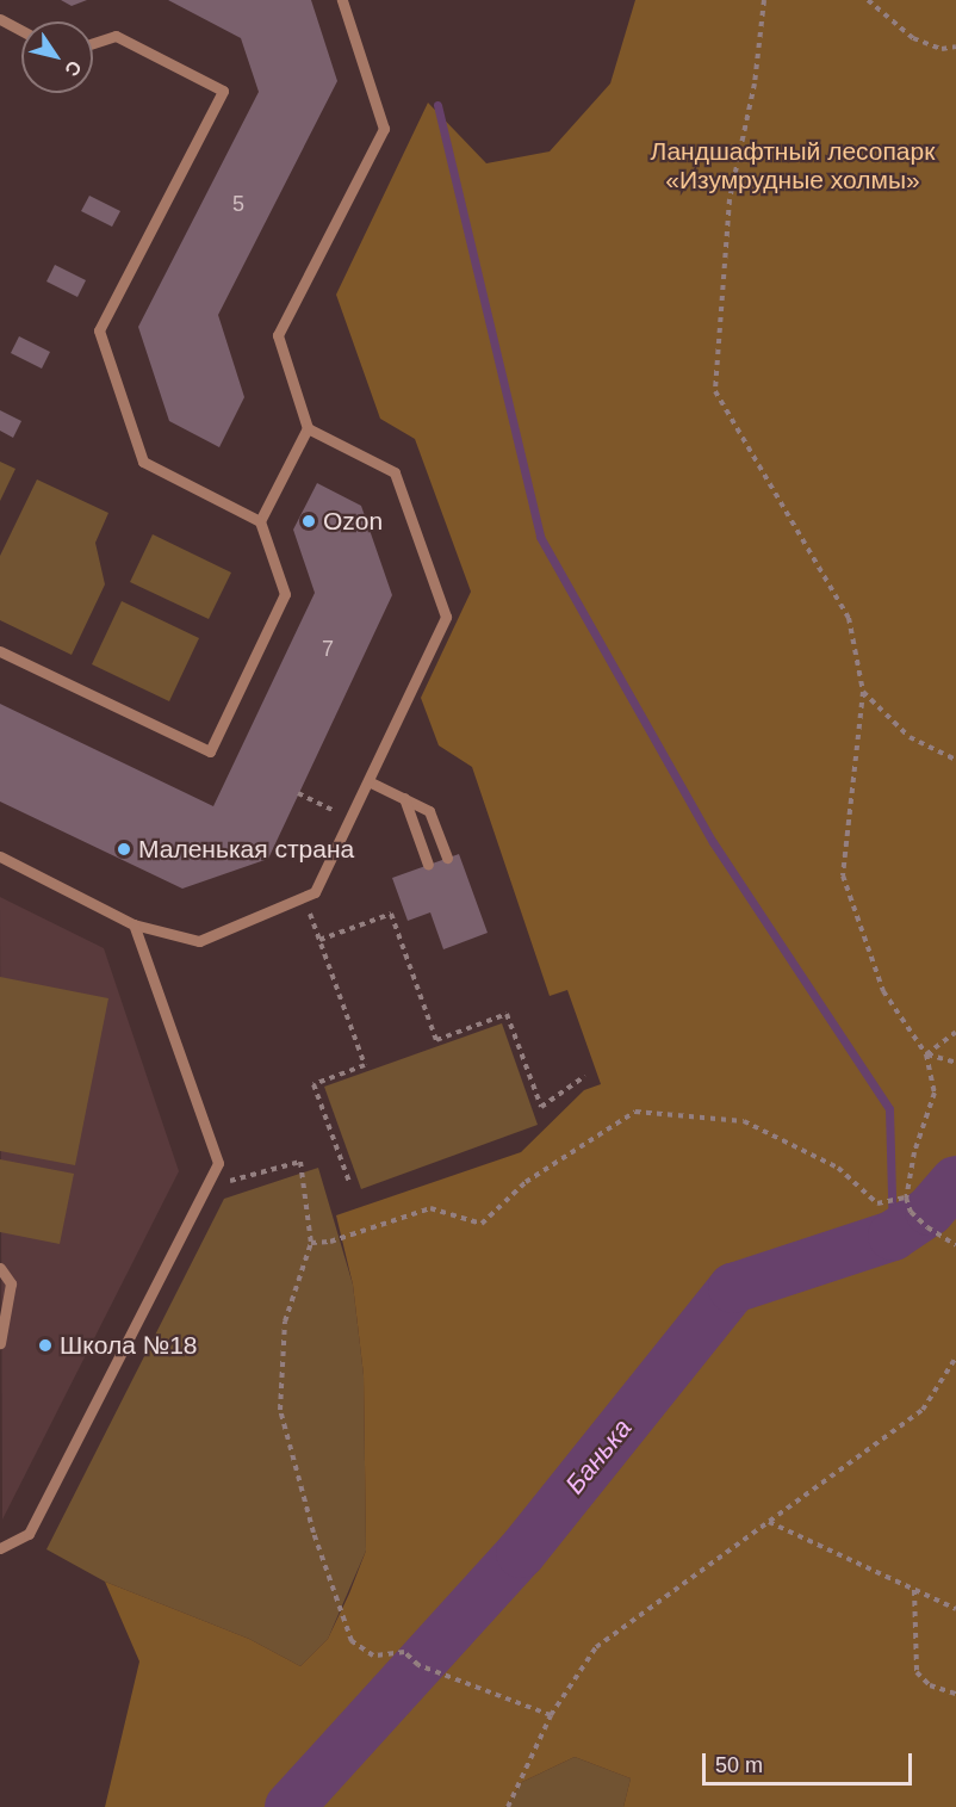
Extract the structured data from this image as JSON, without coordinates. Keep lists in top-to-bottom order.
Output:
{
  "water": ["Банька"],
  "parks": ["Ландшафтный лесопарк «Изумрудные холмы»"],
  "places": ["Ozon", "Маленькая страна", "Школа №18"],
  "house_numbers": ["5", "7"],
  "scale_bar": "50 m",
  "north": "bottom right"
}
